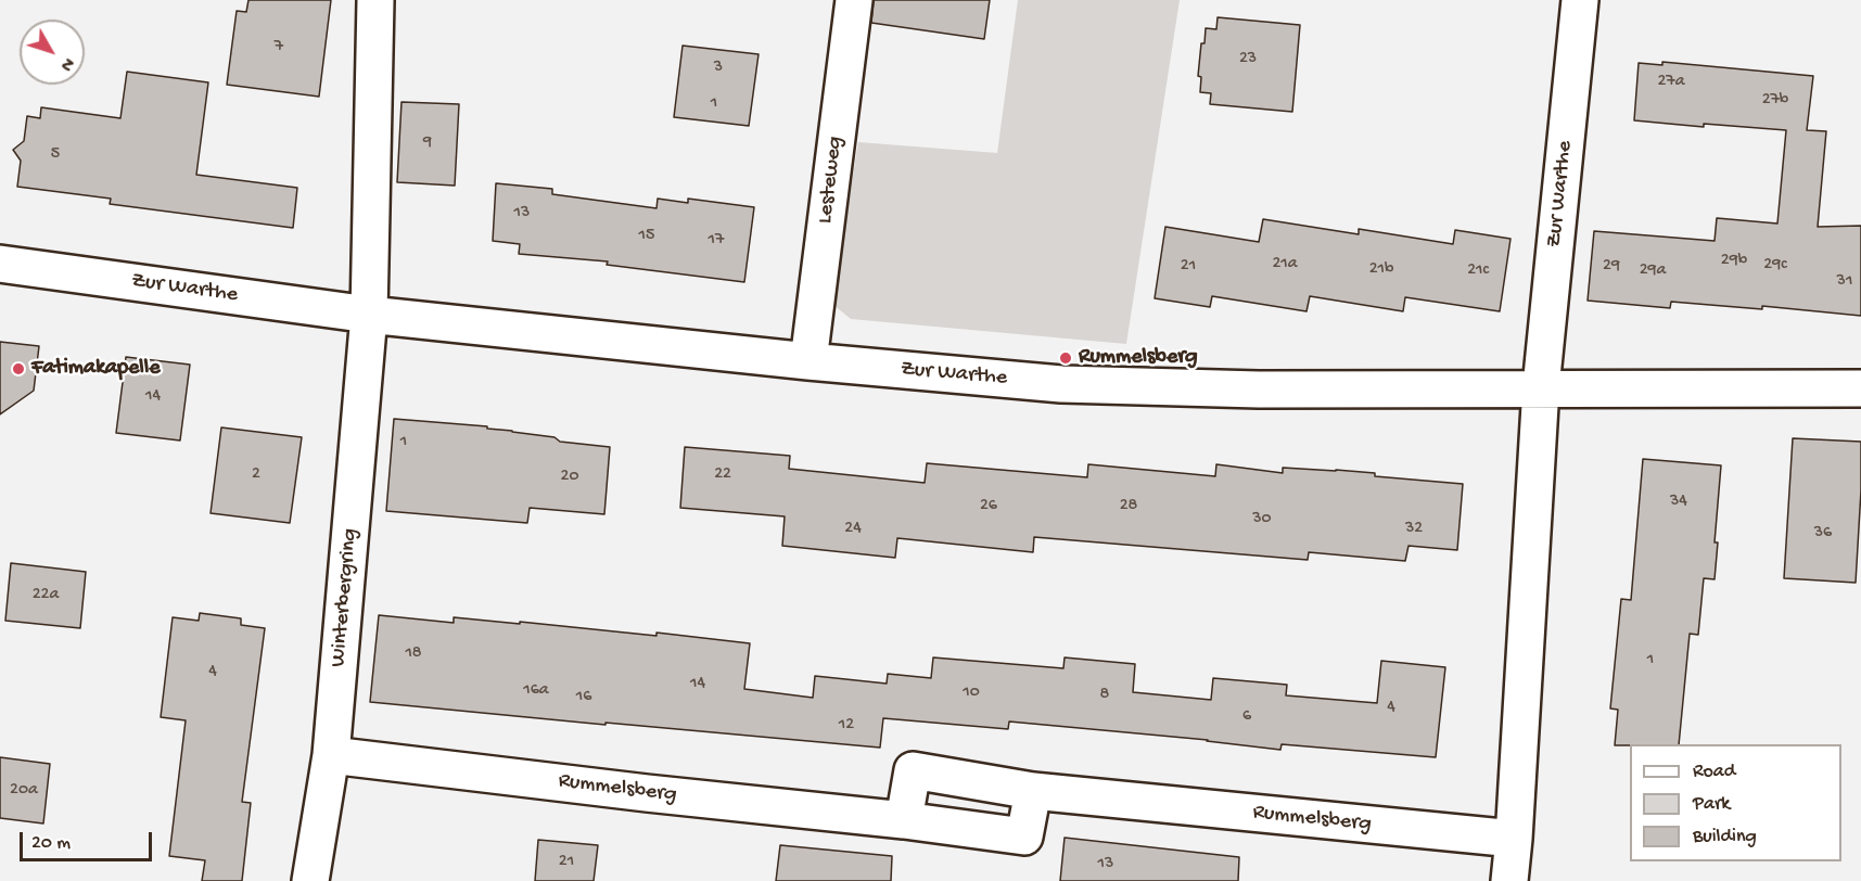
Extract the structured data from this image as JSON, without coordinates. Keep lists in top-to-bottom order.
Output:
{
  "streets": {
    "street": [
      "Lesteweg",
      "Zur Warthe",
      "Winterbergring",
      "Rummelsberg"
    ]
  },
  "crossings": [
    ["Lesteweg", "Zur Warthe"],
    ["Zur Warthe", "Winterbergring"],
    ["Winterbergring", "Rummelsberg"]
  ],
  "places": ["Rummelsberg", "Fatimakapelle"],
  "house_numbers": [
    "7",
    "23",
    "3",
    "27a",
    "27b",
    "1",
    "9",
    "5",
    "13",
    "15",
    "17",
    "29b",
    "21a",
    "29c",
    "21",
    "29",
    "21b",
    "21c",
    "29a",
    "31",
    "14",
    "1",
    "2",
    "22",
    "20",
    "34",
    "26",
    "28",
    "30",
    "24",
    "32",
    "36",
    "22a",
    "18",
    "1",
    "4",
    "14",
    "16a",
    "10",
    "8",
    "16",
    "4",
    "6",
    "12",
    "20a",
    "21",
    "13"
  ],
  "legend": ["Road", "Park", "Building"],
  "scale_bar": "20 m",
  "north": "bottom right"
}
